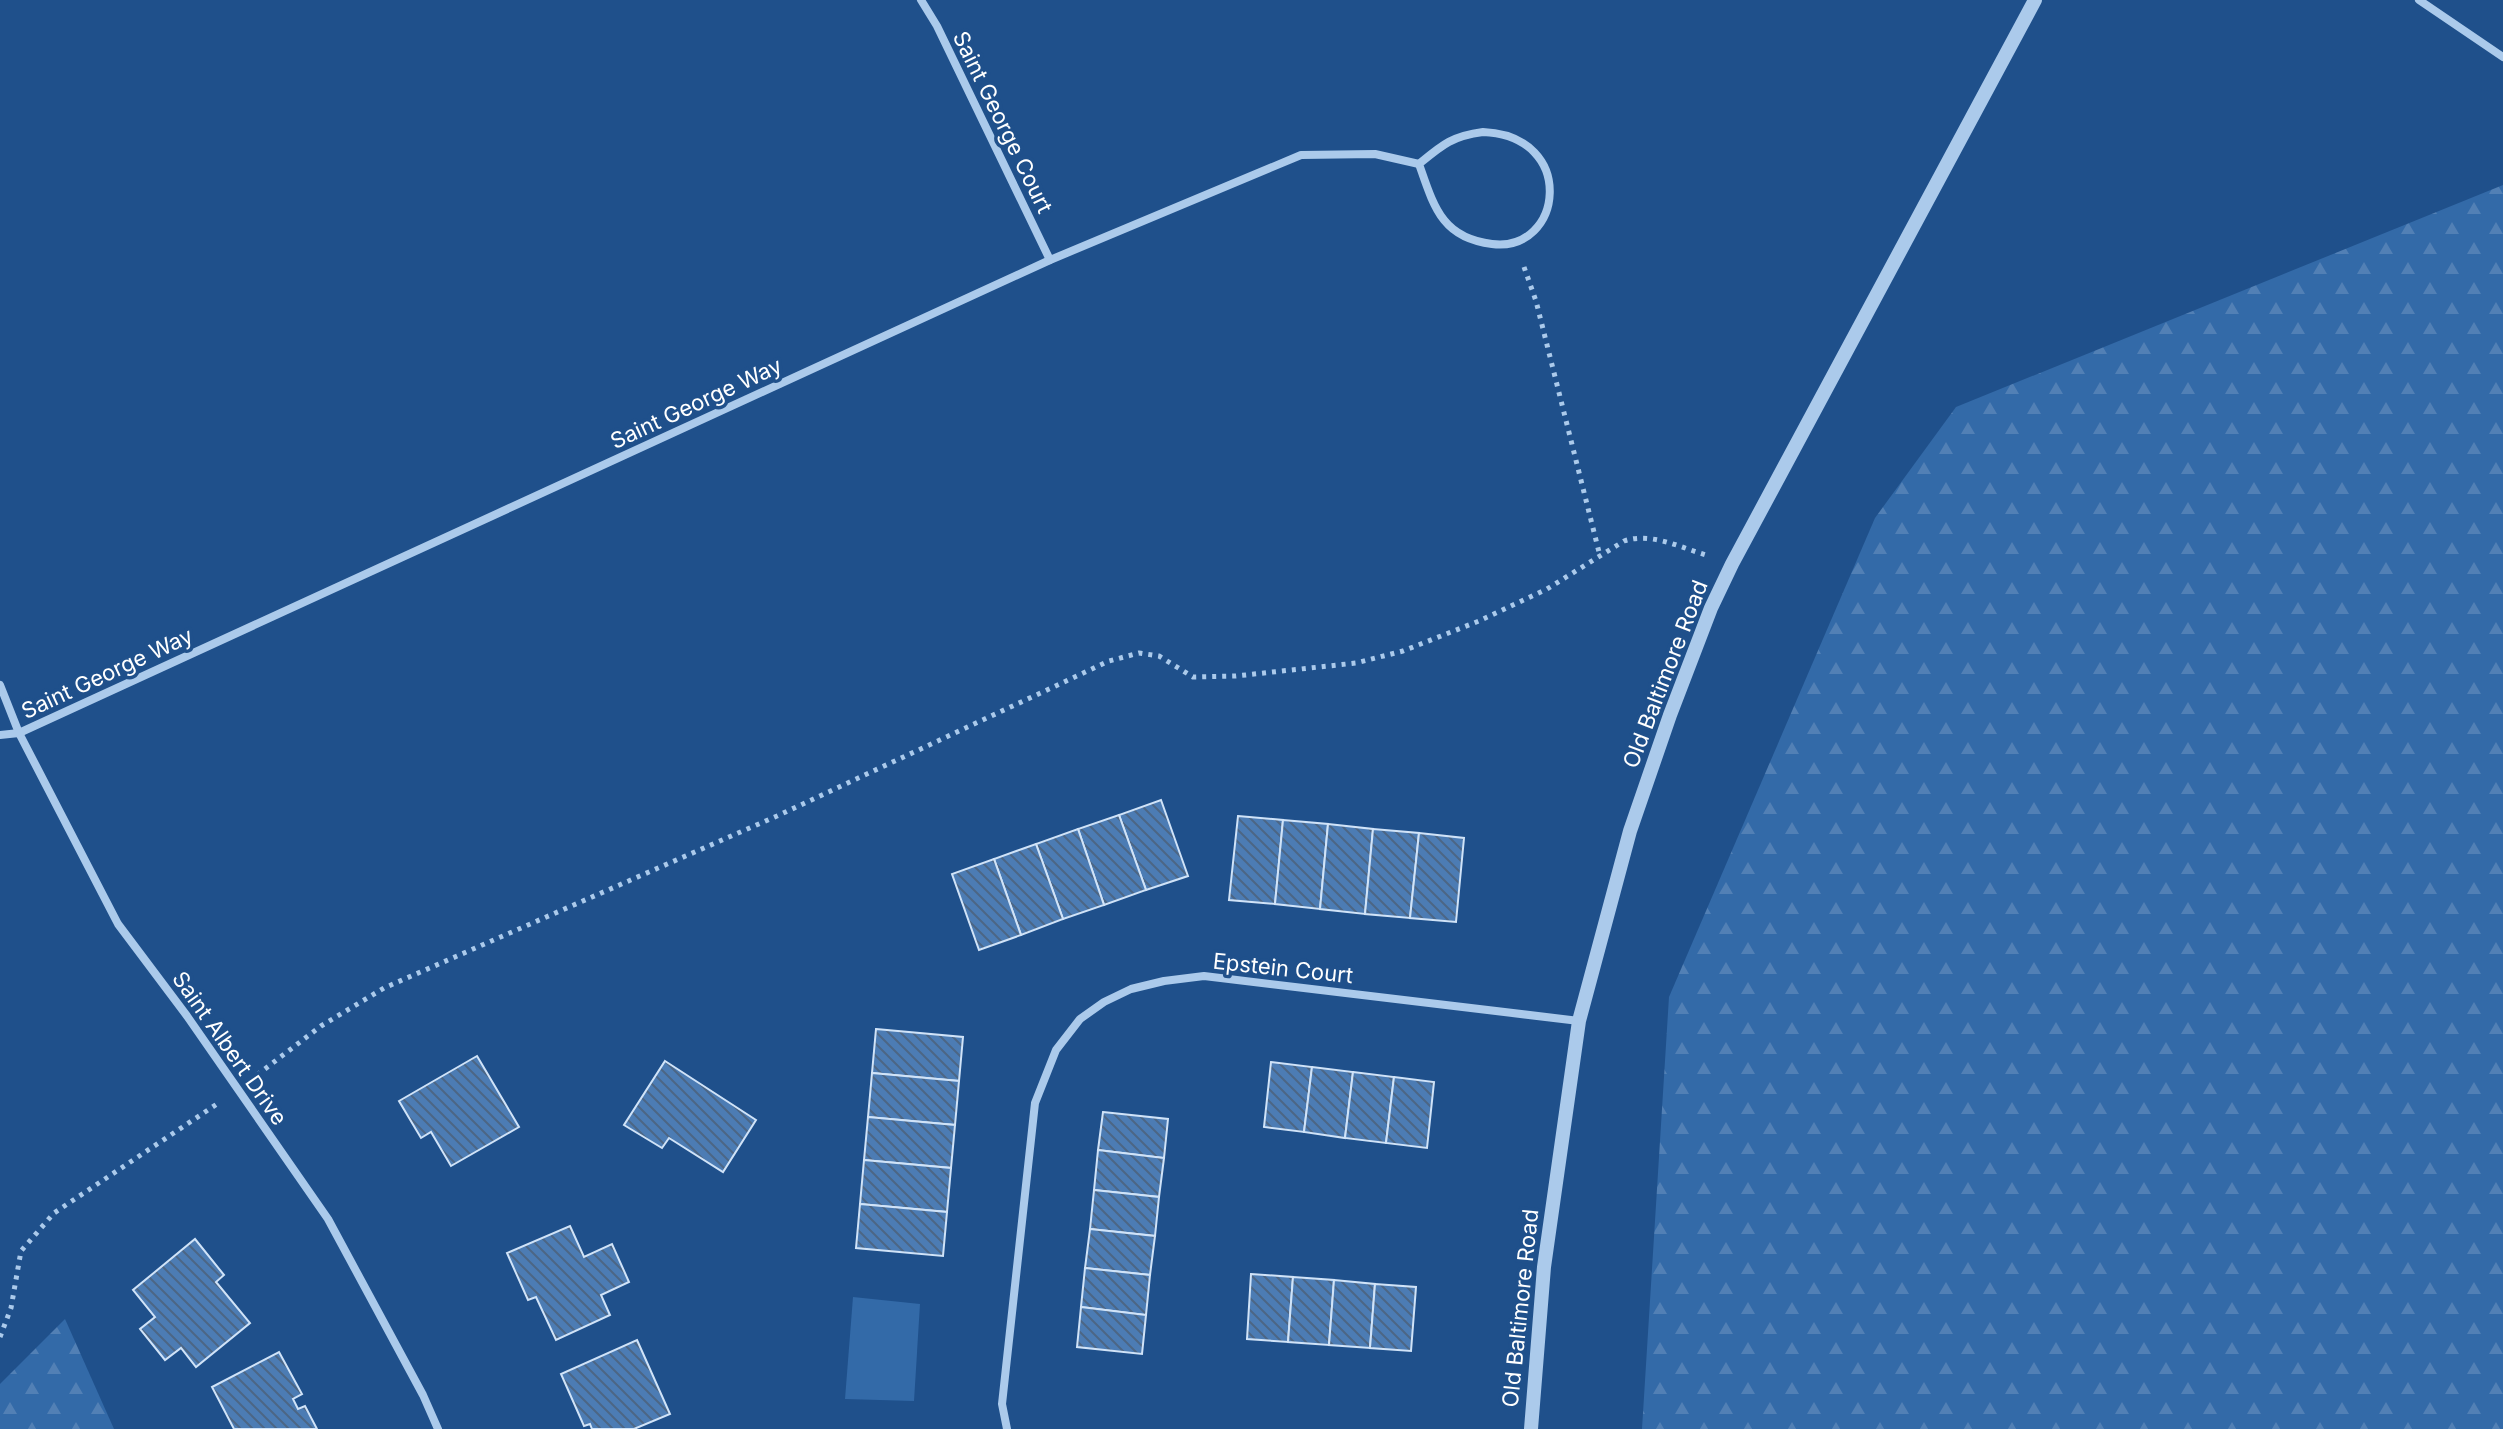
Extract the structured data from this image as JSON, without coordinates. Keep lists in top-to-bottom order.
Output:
{
  "streets": {
    "street": [
      "Saint George Court",
      "Saint George Way",
      "Old Baltimore Road",
      "Epstein Court",
      "Saint Albert Drive"
    ]
  },
  "crossings": [
    ["Saint George Court", "Saint George Way"],
    ["Saint George Way", "Saint Albert Drive"],
    ["Old Baltimore Road", "Epstein Court"]
  ]
}
